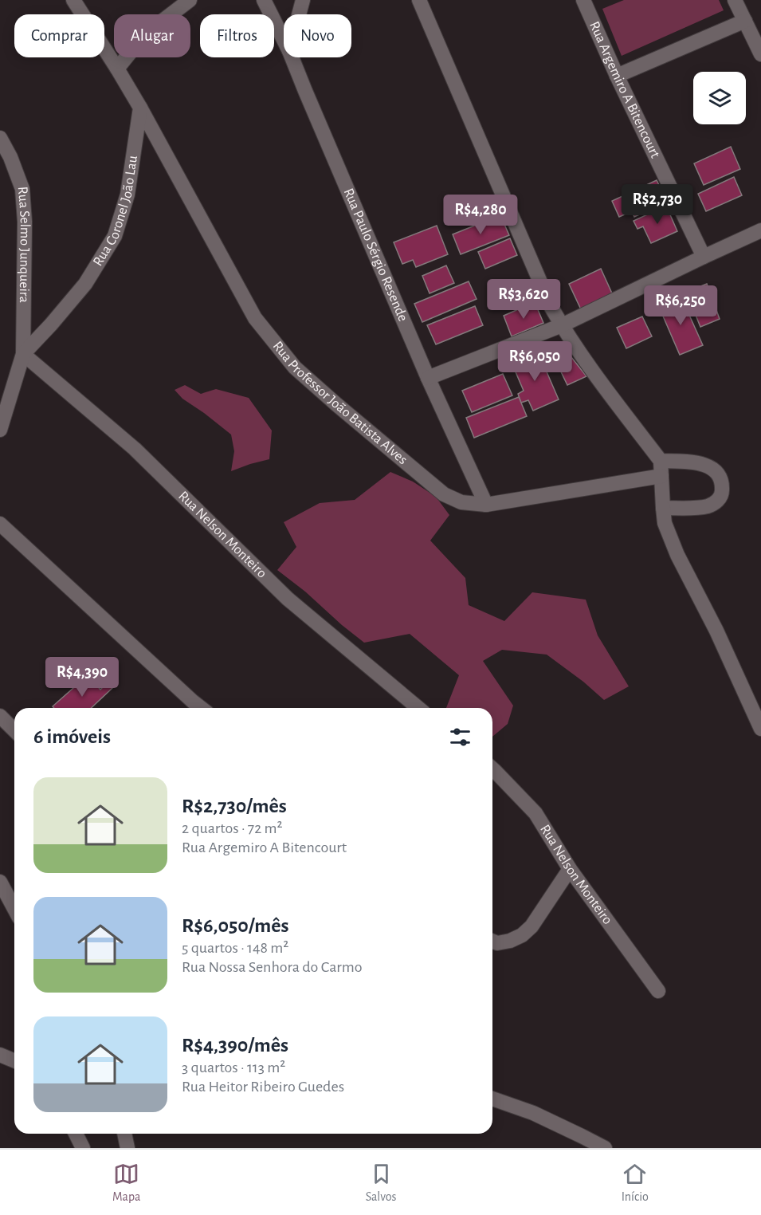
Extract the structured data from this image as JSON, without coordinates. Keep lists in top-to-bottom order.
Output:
{
  "streets": {
    "street": [
      "Rua Argemiro A Bitencourt",
      "Rua Coronel João Lau",
      "Rua Selmo Junqueira",
      "Rua Paulo Sérgio Resende",
      "Rua Professor João Batista Alves",
      "Rua Nelson Monteiro"
    ]
  },
  "crossings": [
    ["Rua Coronel João Lau", "Rua Selmo Junqueira"],
    ["Rua Coronel João Lau", "Rua Professor João Batista Alves"],
    ["Rua Coronel João Lau", "Rua Nelson Monteiro"],
    ["Rua Selmo Junqueira", "Rua Nelson Monteiro"],
    ["Rua Paulo Sérgio Resende", "Rua Professor João Batista Alves"]
  ],
  "page": {
    "chip": [
      "Comprar",
      "Alugar",
      "Filtros",
      "Novo"
    ],
    "price": [
      "R$2,730",
      "R$4,280",
      "R$3,620",
      "R$6,250",
      "R$6,050",
      "R$4,390"
    ],
    "heading": "6 imóveis",
    "list": [
      {
        "name": "R$2,730/mês",
        "note": "2 quartos · 72 m² · Rua Argemiro A Bitencourt"
      },
      {
        "name": "R$6,050/mês",
        "note": "5 quartos · 148 m² · Rua Nossa Senhora do Carmo"
      },
      {
        "name": "R$4,390/mês",
        "note": "3 quartos · 113 m² · Rua Heitor Ribeiro Guedes"
      }
    ],
    "tabs": ["Mapa", "Salvos", "Início"]
  }
}
